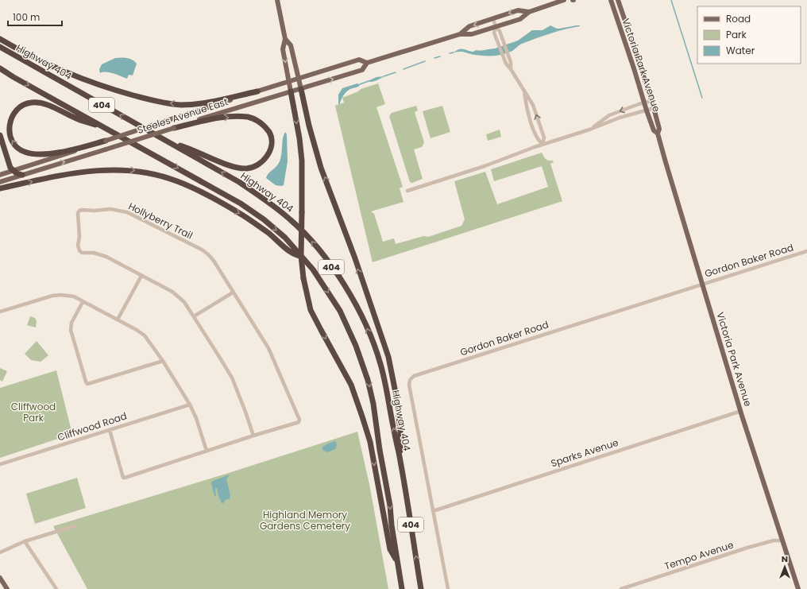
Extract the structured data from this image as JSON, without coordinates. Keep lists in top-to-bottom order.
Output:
{
  "streets": {
    "highway": ["Highway 404", "404"],
    "main road": ["Victoria Park Avenue", "Steeles Avenue East"],
    "street": [
      "Hollyberry Trail",
      "Gordon Baker Road",
      "Cliffwood Road",
      "Sparks Avenue",
      "Tempo Avenue"
    ]
  },
  "crossings": [
    ["Victoria Park Avenue", "Gordon Baker Road"],
    ["Victoria Park Avenue", "Sparks Avenue"],
    ["Victoria Park Avenue", "Tempo Avenue"],
    ["Hollyberry Trail", "Cliffwood Road"],
    ["Gordon Baker Road", "Sparks Avenue"]
  ],
  "parks": ["Cliffwood Park", "Highland Memory Gardens Cemetery"],
  "legend": ["Road", "Park", "Water"],
  "scale_bar": "100 m",
  "north": "top"
}
